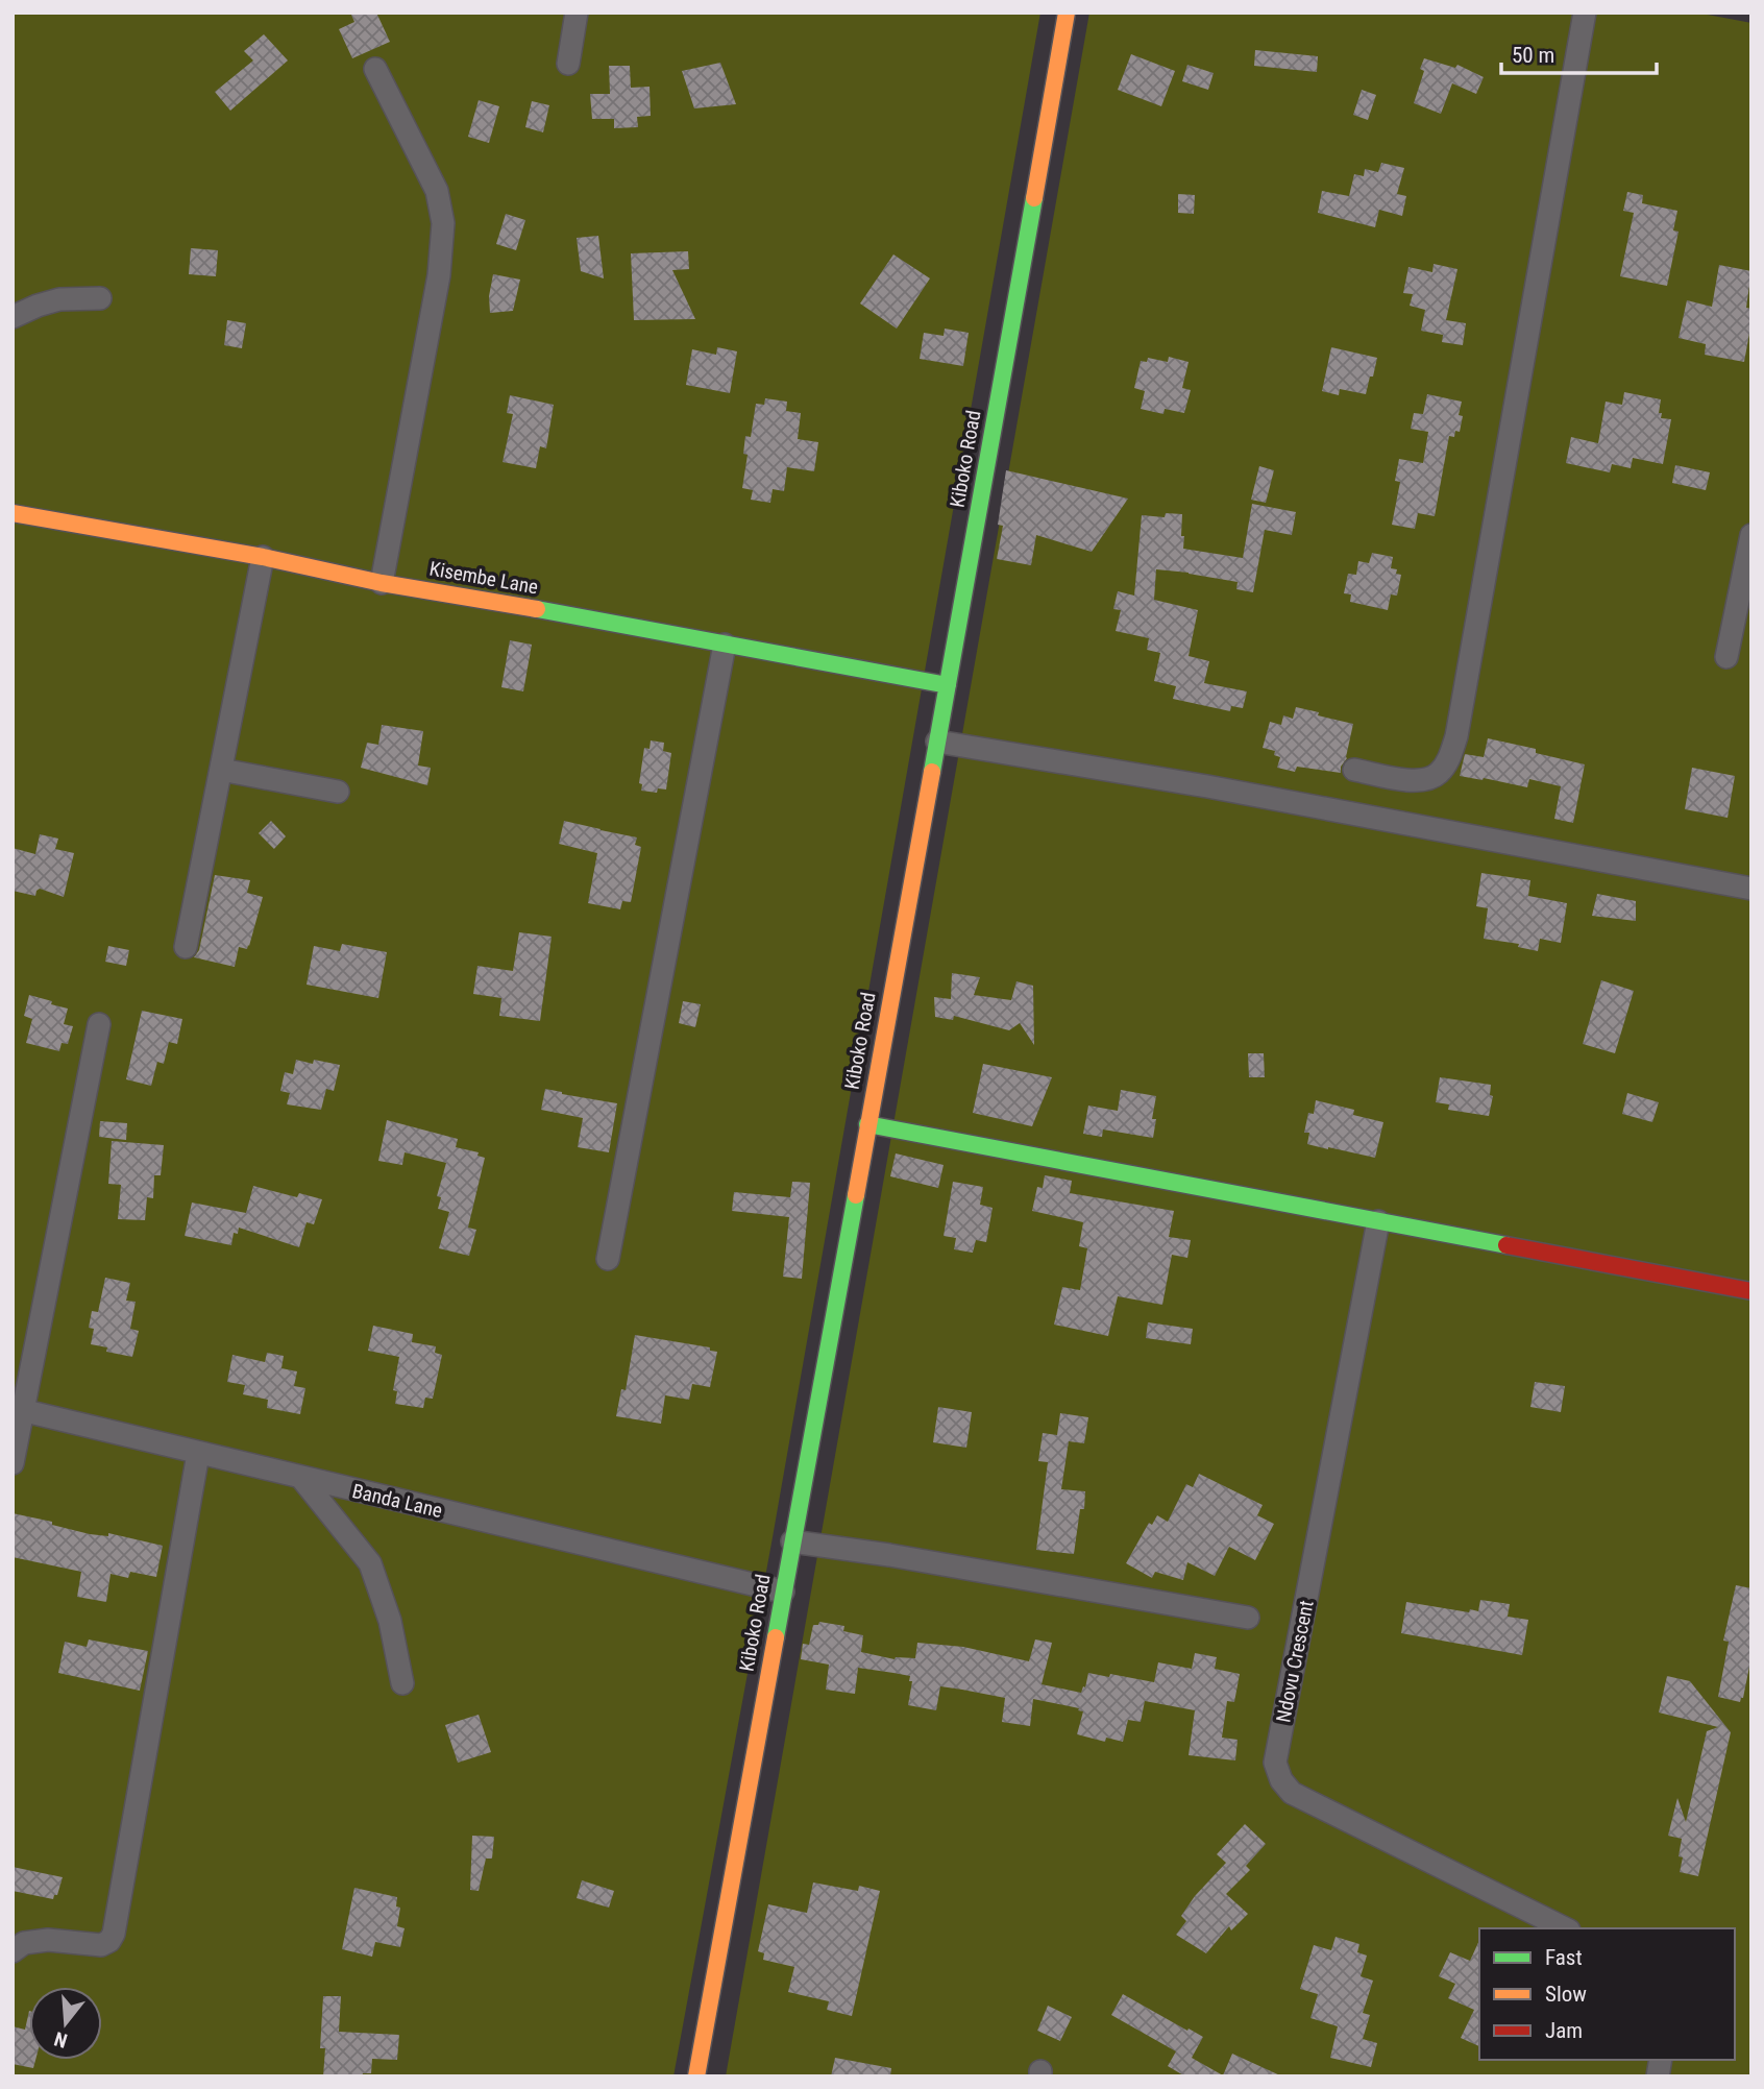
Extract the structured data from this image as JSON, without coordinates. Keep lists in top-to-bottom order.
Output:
{
  "streets": {
    "street": [
      "Kiboko Road",
      "Kisembe Lane",
      "Banda Lane",
      "Ndovu Crescent"
    ]
  },
  "crossings": [
    ["Kiboko Road", "Kisembe Lane"],
    ["Kiboko Road", "Banda Lane"]
  ],
  "legend": ["Fast", "Slow", "Jam"],
  "scale_bar": "50 m",
  "north": "bottom"
}
